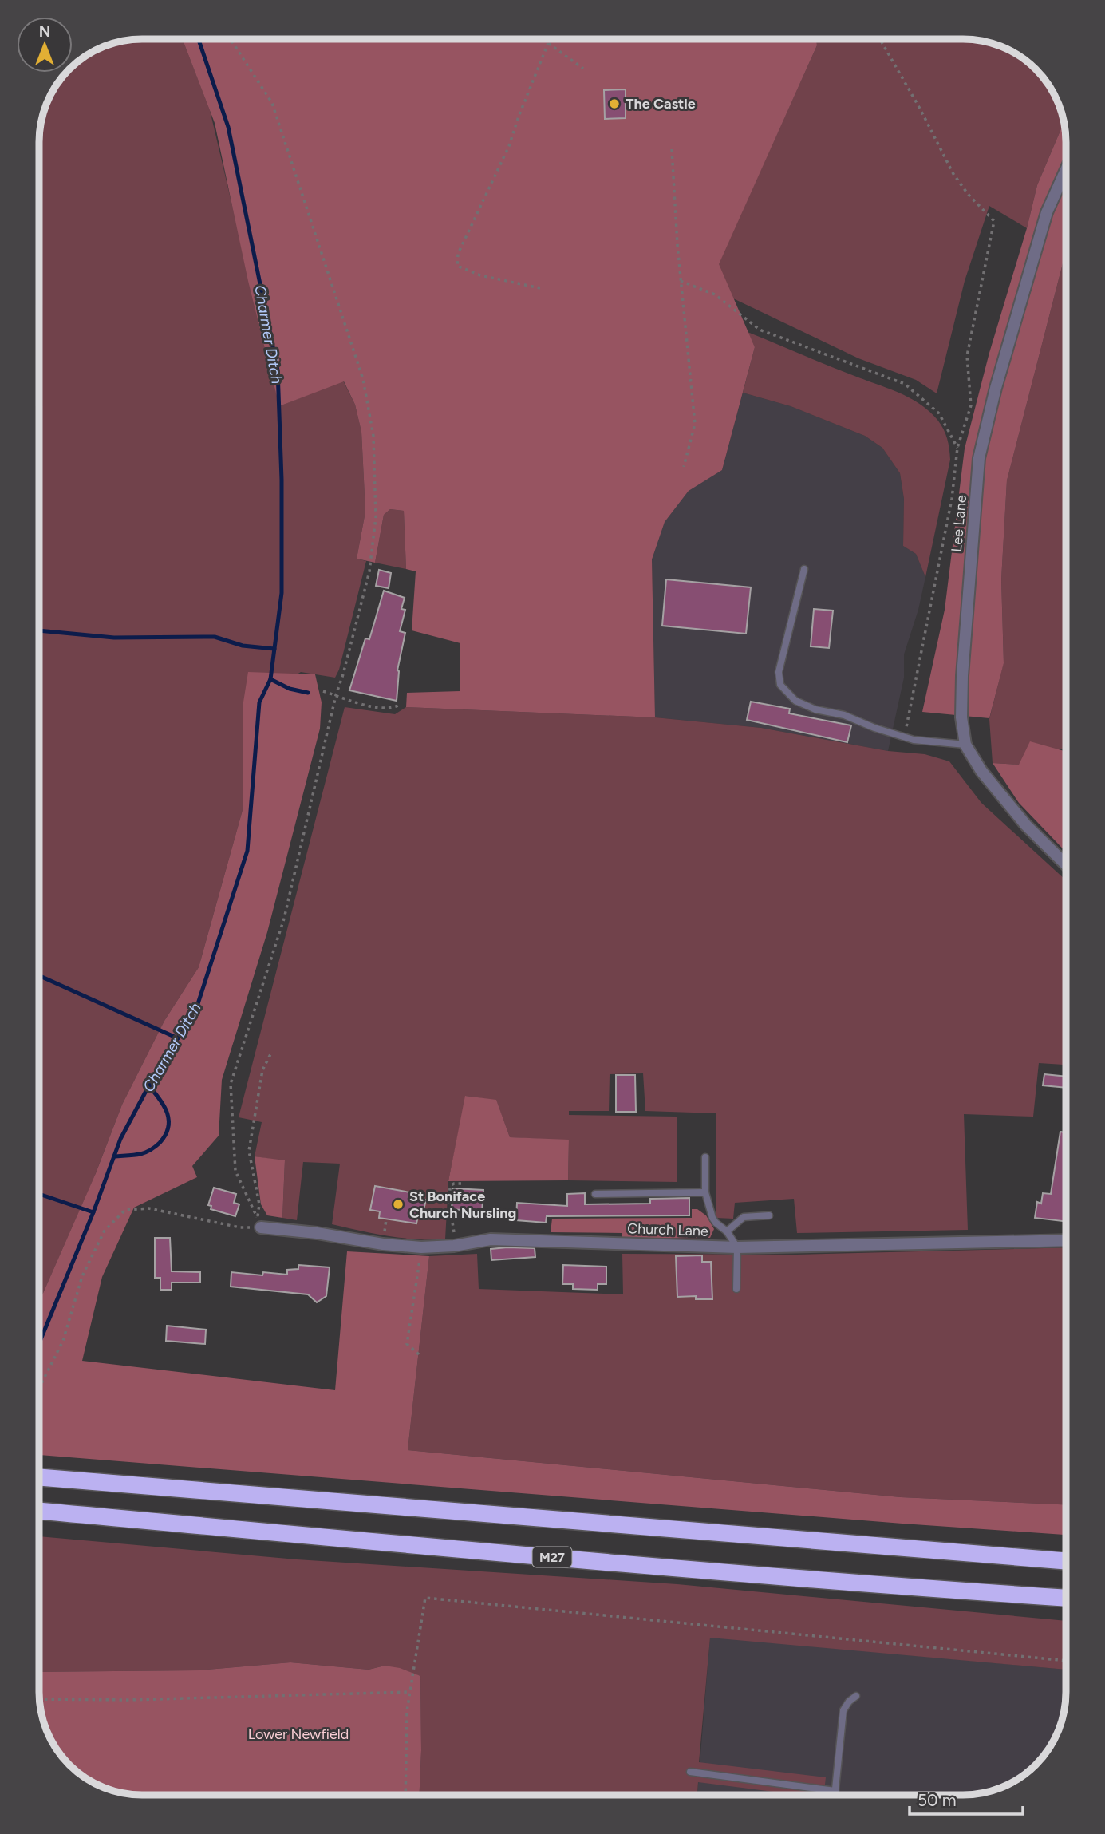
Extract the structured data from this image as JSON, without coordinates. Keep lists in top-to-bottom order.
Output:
{
  "streets": {
    "highway": ["M27"],
    "street": ["Lee Lane", "Church Lane"]
  },
  "water": ["Charmer Ditch"],
  "parks": ["Lower Newfield"],
  "places": ["The Castle", "St Boniface Church Nursling"],
  "scale_bar": "50 m",
  "north": "top"
}
